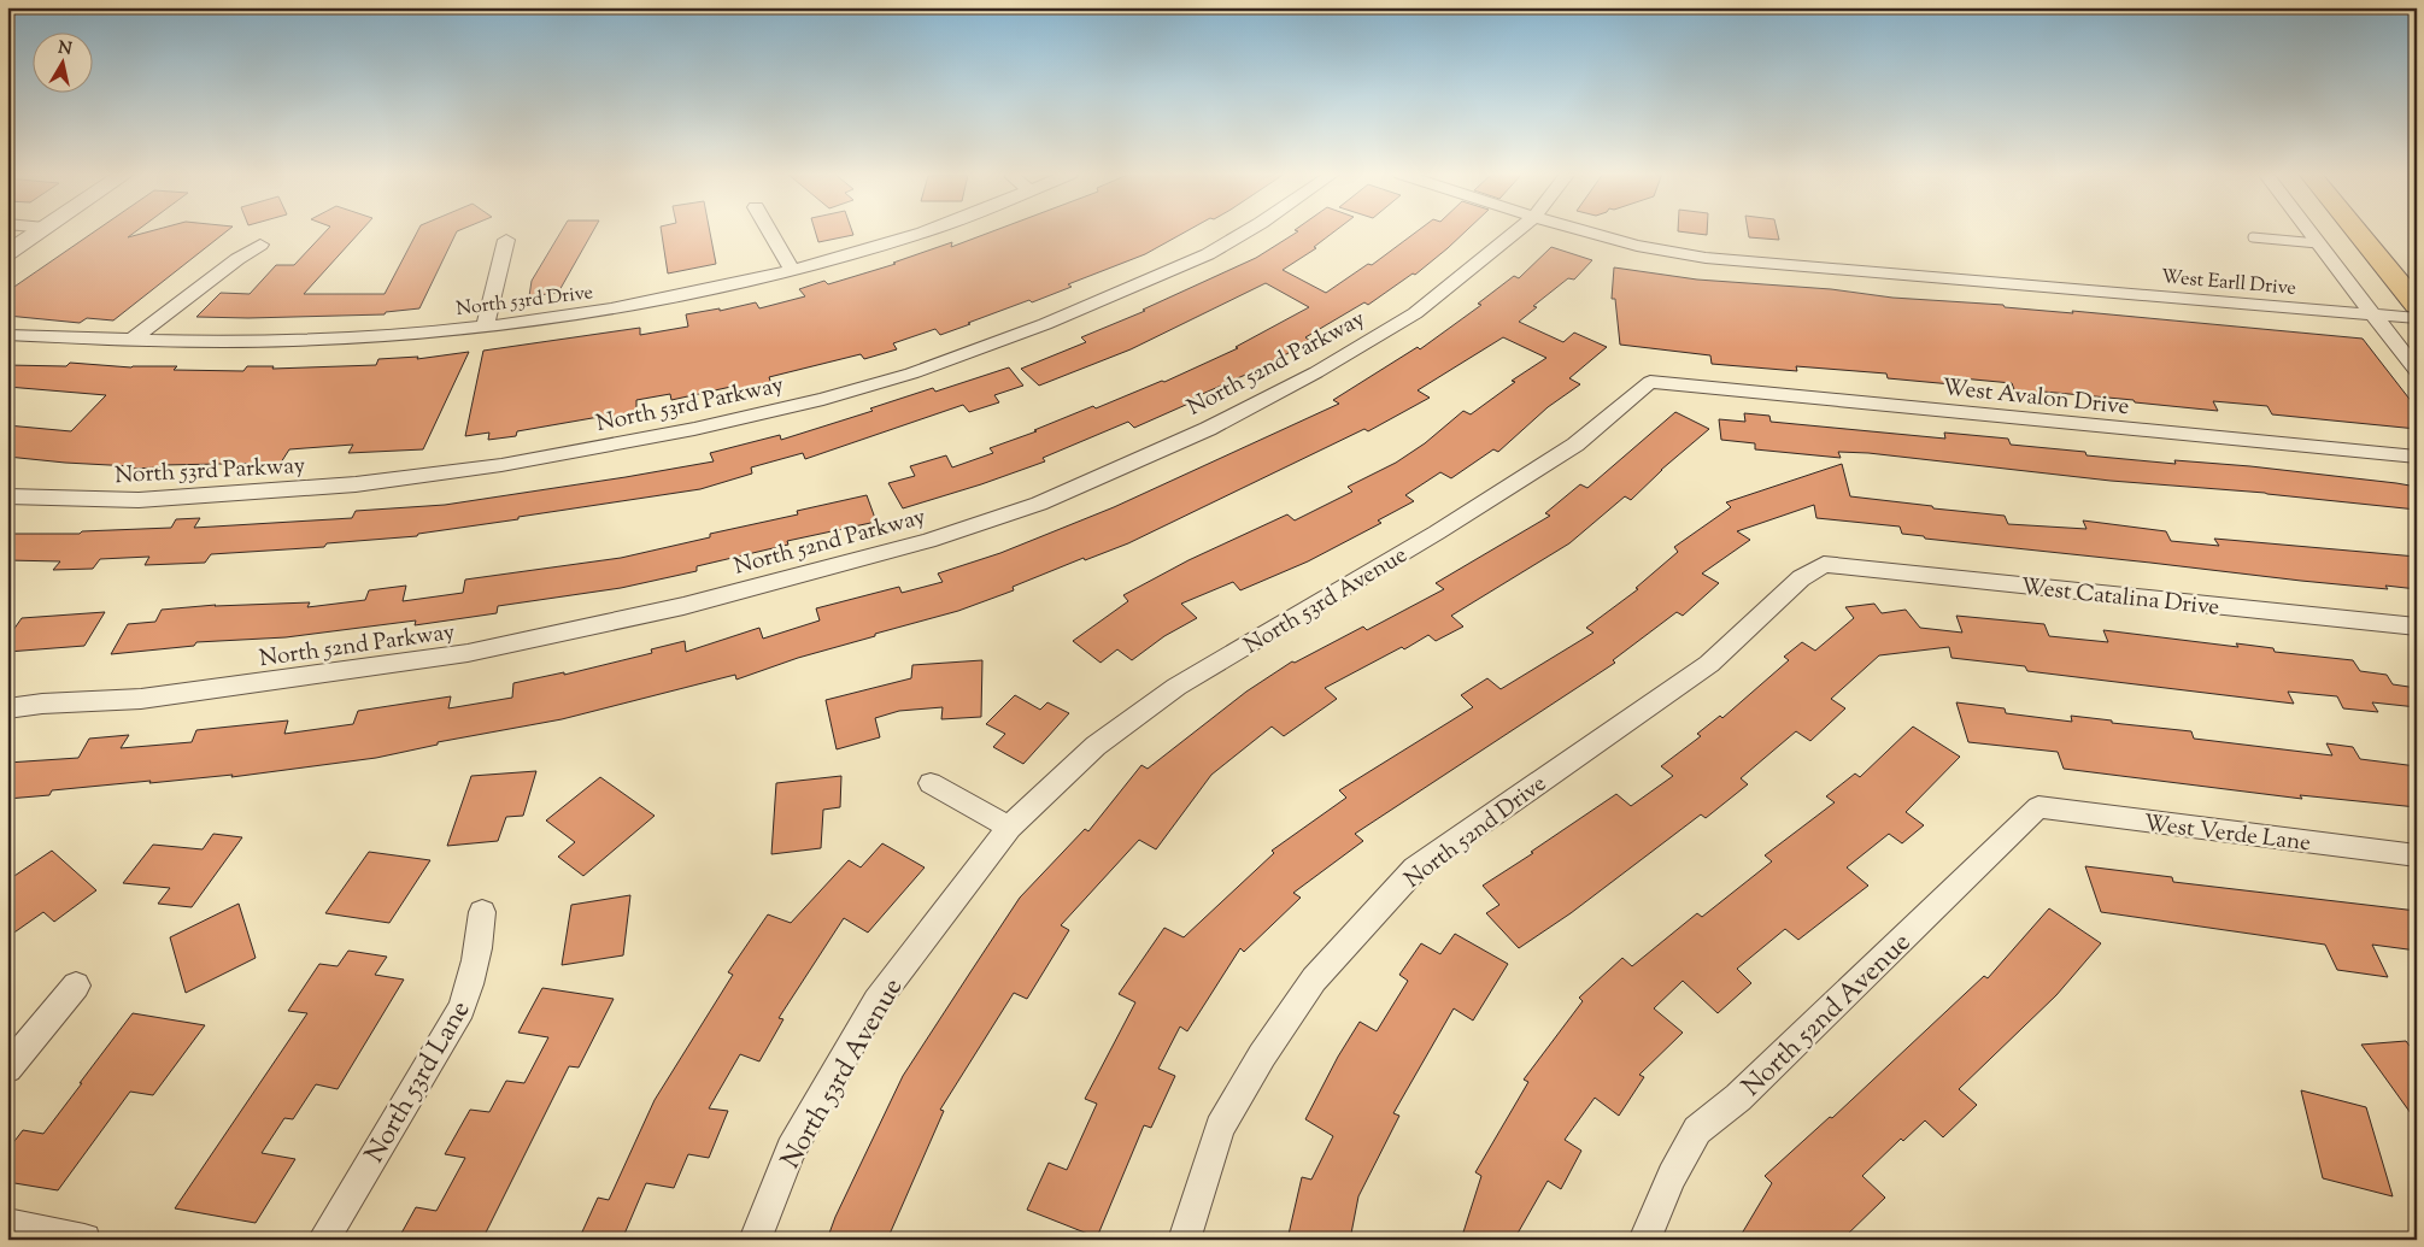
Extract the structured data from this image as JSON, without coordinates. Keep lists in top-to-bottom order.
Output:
{
  "streets": {
    "street": [
      "West Earll Drive",
      "North 53rd Drive",
      "North 52nd Parkway",
      "West Avalon Drive",
      "North 53rd Parkway",
      "West Catalina Drive",
      "North 53rd Avenue",
      "North 52nd Drive",
      "West Verde Lane",
      "North 52nd Avenue",
      "North 53rd Lane"
    ]
  },
  "crossings": [
    ["West Avalon Drive", "North 53rd Avenue"],
    ["West Catalina Drive", "North 52nd Drive"],
    ["West Verde Lane", "North 52nd Avenue"]
  ],
  "north": "top"
}
